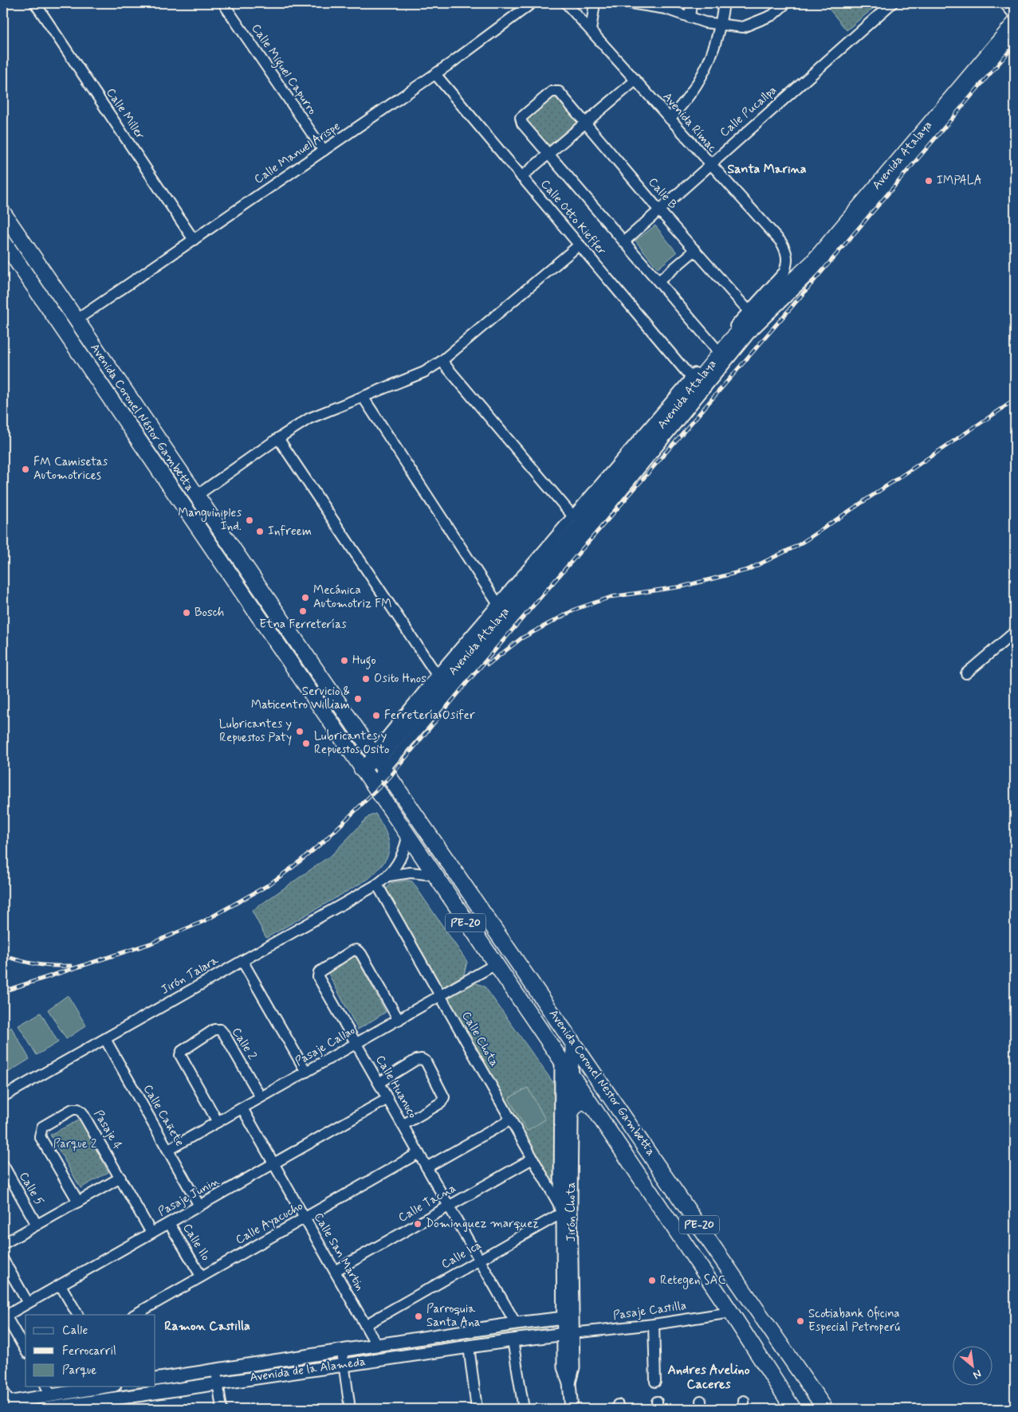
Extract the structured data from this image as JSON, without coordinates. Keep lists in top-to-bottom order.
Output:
{
  "streets": {
    "main road": [
      "Avenida Atalaya",
      "Avenida Coronel Néstor Gambetta",
      "PE-20",
      "Avenida Coronel Nestor Gambetta"
    ],
    "street": [
      "Calle Miguel Capurro",
      "Calle Pucallpa",
      "Calle Miller",
      "Avenida Rímac",
      "Calle Manuel Arispe",
      "Calle B",
      "Calle Otto Kieffer",
      "Jirón Talara",
      "Calle Chota",
      "Calle 2",
      "Pasaje Callao",
      "Calle Huanuco",
      "Calle Cañete",
      "Pasaje 4",
      "Calle 5",
      "Pasaje Junin",
      "Calle Tacna",
      "Jirón Chota",
      "Calle Ayacucho",
      "Calle Ilo",
      "Calle San Martin",
      "Calle Ica",
      "Pasaje Castilla",
      "Avenida de la Alameda"
    ]
  },
  "crossings": [
    ["Calle Miguel Capurro", "Calle Manuel Arispe"],
    ["Calle Pucallpa", "Avenida Rímac"],
    ["Calle Pucallpa", "Calle B"],
    ["Calle Miller", "Calle Manuel Arispe"],
    ["Avenida Rímac", "Avenida Atalaya"],
    ["Calle Manuel Arispe", "Calle Otto Kieffer"],
    ["Calle Manuel Arispe", "Avenida Coronel Néstor Gambetta"],
    ["Avenida Atalaya", "Calle B"],
    ["Avenida Atalaya", "Calle Otto Kieffer"],
    ["Avenida Atalaya", "Avenida Coronel Néstor Gambetta"],
    ["Avenida Atalaya", "Avenida Coronel Nestor Gambetta"],
    ["Avenida Coronel Néstor Gambetta", "Avenida Coronel Nestor Gambetta"],
    ["Jirón Talara", "Calle Chota"],
    ["Jirón Talara", "Avenida Coronel Nestor Gambetta"],
    ["Jirón Talara", "Calle Cañete"],
    ["Calle Chota", "Pasaje Callao"],
    ["Calle Chota", "Calle Tacna"],
    ["Calle Chota", "Jirón Chota"],
    ["Calle Chota", "Calle Ica"],
    ["Calle 2", "Pasaje Callao"],
    ["Pasaje Callao", "Avenida Coronel Nestor Gambetta"],
    ["Pasaje Callao", "Calle Huanuco"],
    ["Pasaje Callao", "Calle Cañete"],
    ["Pasaje Callao", "Calle San Martin"],
    ["Avenida Coronel Nestor Gambetta", "Jirón Chota"],
    ["Avenida Coronel Nestor Gambetta", "Pasaje Castilla"],
    ["Calle Huanuco", "Pasaje Junin"],
    ["Calle Huanuco", "Calle Tacna"],
    ["Calle Huanuco", "Calle Ayacucho"],
    ["Calle Huanuco", "Calle Ica"],
    ["Calle Huanuco", "Avenida de la Alameda"],
    ["Calle Cañete", "Pasaje Junin"],
    ["Pasaje 4", "Pasaje Junin"],
    ["Pasaje Junin", "Calle Ilo"],
    ["Pasaje Junin", "Calle San Martin"],
    ["Calle Tacna", "Calle San Martin"],
    ["Jirón Chota", "Calle Ica"],
    ["Jirón Chota", "Pasaje Castilla"],
    ["Jirón Chota", "Avenida de la Alameda"],
    ["Calle Ayacucho", "Calle Ilo"],
    ["Calle Ayacucho", "Calle San Martin"],
    ["Calle San Martin", "Calle Ica"],
    ["Calle San Martin", "Avenida de la Alameda"],
    ["Pasaje Castilla", "Avenida de la Alameda"]
  ],
  "districts": ["Santa Marina", "Ramon Castilla", "Andres Avelino Caceres"],
  "parks": ["Parque 2"],
  "places": [
    "IMPALA",
    "FM Camisetas Automotrices",
    "Manguiniples Ind.",
    "Infreem",
    "Mecánica Automotriz FM",
    "Etna Ferreterías",
    "Bosch",
    "Hugo",
    "Osito Hnos",
    "Servicio & Maticentro William",
    "Ferretería Osifer",
    "Lubricantes y Repuestos Paty",
    "Lubricantes y Repuestos Osito",
    "Dominguez marquez",
    "Retegen SAC",
    "Parroquia Santa Ana",
    "Scotiabank Oficina Especial Petroperú"
  ],
  "legend": ["Calle", "Ferrocarril", "Parque"],
  "north": "bottom right"
}
